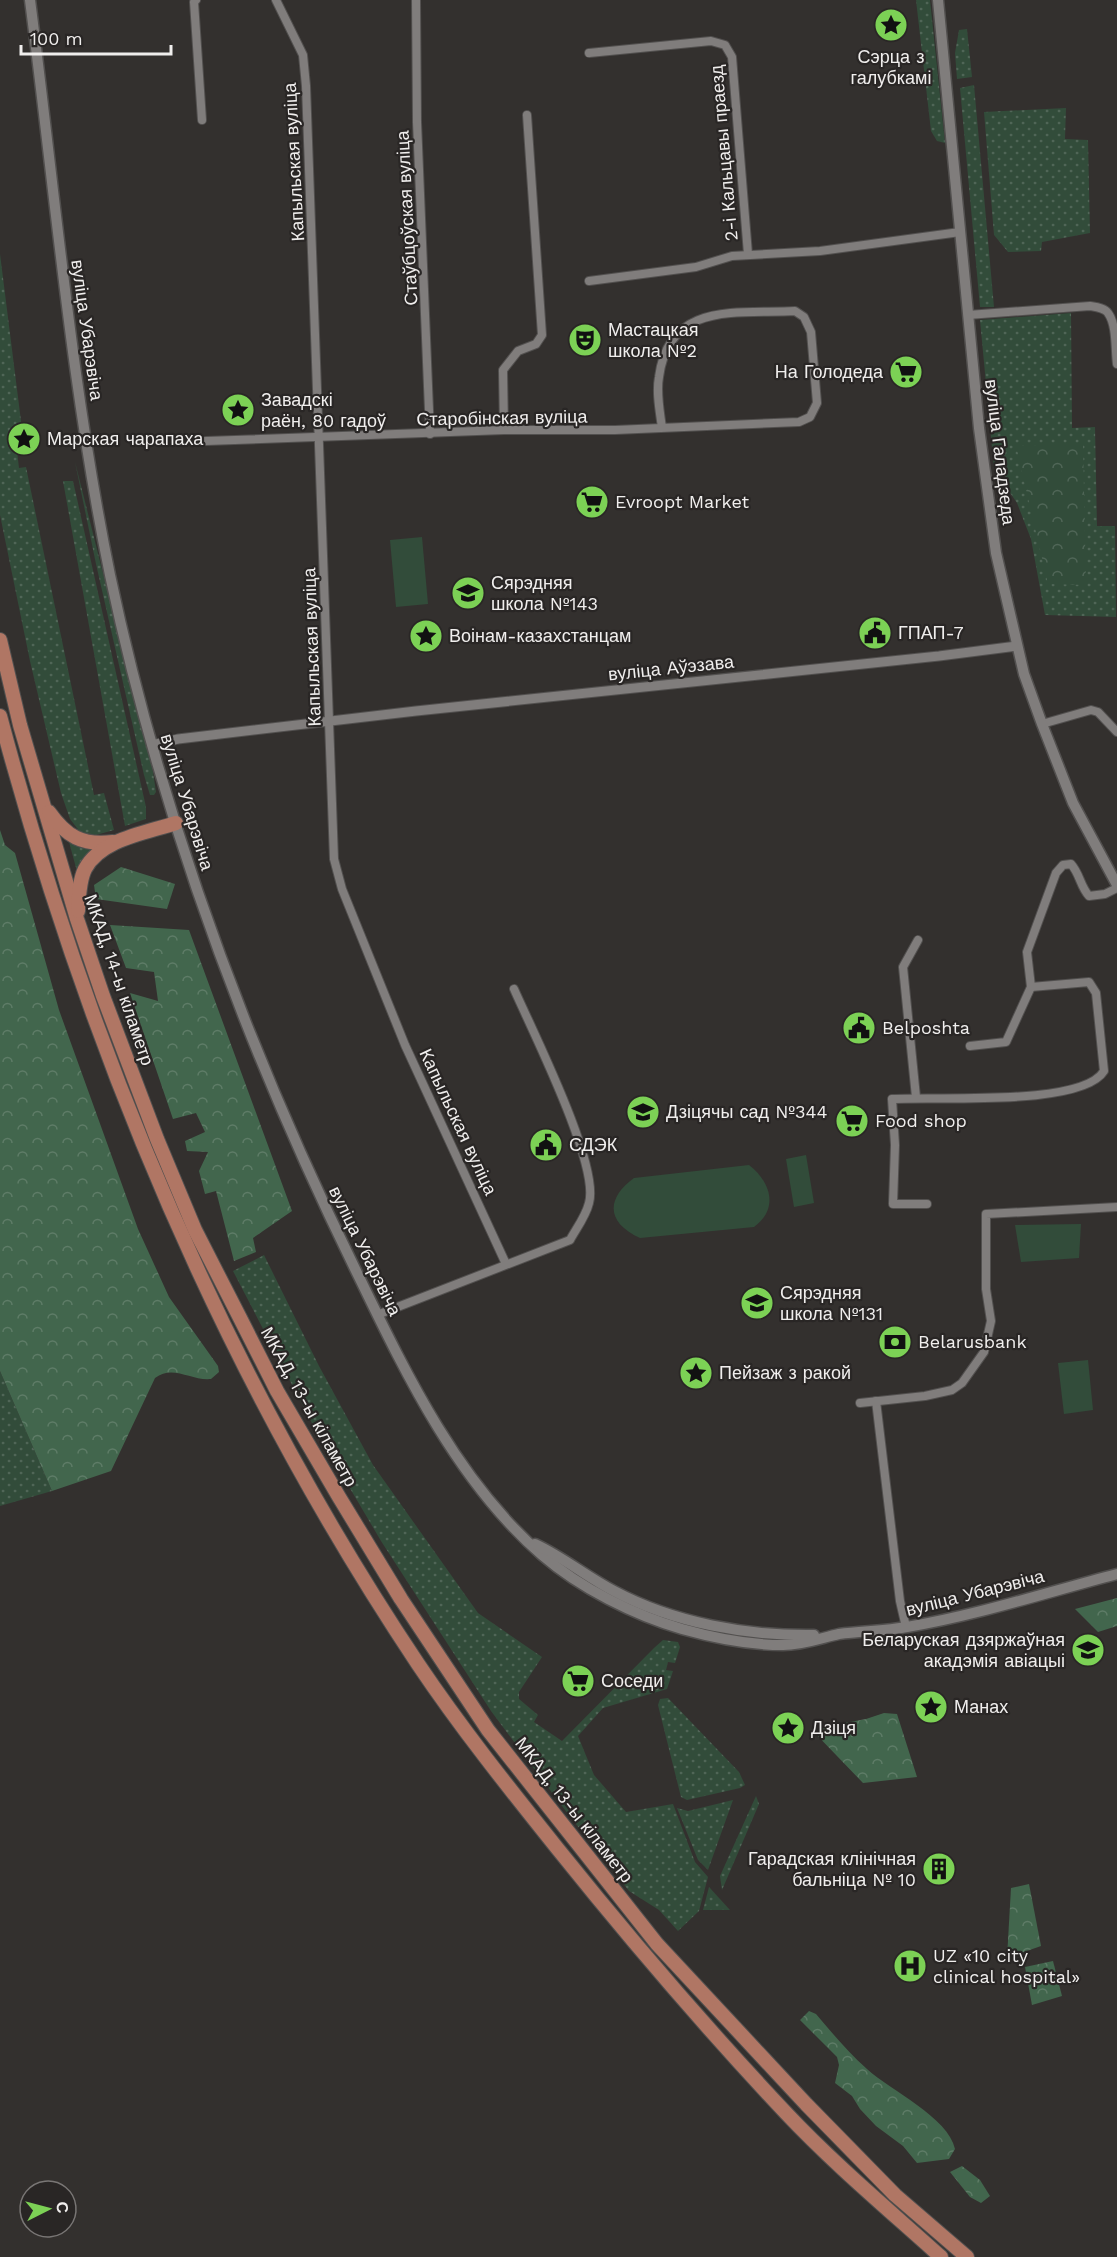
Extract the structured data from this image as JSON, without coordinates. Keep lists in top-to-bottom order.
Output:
{
  "streets": {
    "highway": ["МКАД, 14-ы кіламетр", "МКАД, 13-ы кіламетр"],
    "main road": ["вуліца Убарэвіча", "вуліца Галадзеда"],
    "street": [
      "2-і Кальцавы праезд",
      "Капыльская вуліца",
      "Стаўбцоўская вуліца",
      "Старобінская вуліца",
      "вуліца Аўэзава"
    ]
  },
  "crossings": [
    ["Капыльская вуліца", "Старобінская вуліца"],
    ["Капыльская вуліца", "вуліца Аўэзава"],
    ["Стаўбцоўская вуліца", "Старобінская вуліца"],
    ["вуліца Убарэвіча", "вуліца Аўэзава"],
    ["вуліца Галадзеда", "вуліца Аўэзава"],
    ["МКАД, 14-ы кіламетр", "МКАД, 13-ы кіламетр"]
  ],
  "places": {
    "place": [
      "Сэрца з галубкамі",
      "Завадскі раён, 80 гадоў",
      "Марская чарапаха",
      "Воінам-казахстанцам",
      "Пейзаж з ракой",
      "Манах",
      "Дзіця"
    ],
    "theatre": ["Мастацкая школа №2"],
    "supermarket": [
      "На Голодеда",
      "Evroopt Market",
      "Food shop",
      "Соседи"
    ],
    "school or university": [
      "Сярэдняя школа №143",
      "Дзіцячы сад №344",
      "Сярэдняя школа №131",
      "Беларуская дзяржаўная акадэмія авіацыі"
    ],
    "public building": ["ГПАП-7", "Belposhta", "СДЭК"],
    "bank": ["Belarusbank"],
    "building": ["Гарадская клінічная бальніца № 10"],
    "hospital": ["UZ «10 city clinical hospital»"]
  },
  "scale_bar": "100 m",
  "north": "right"
}
